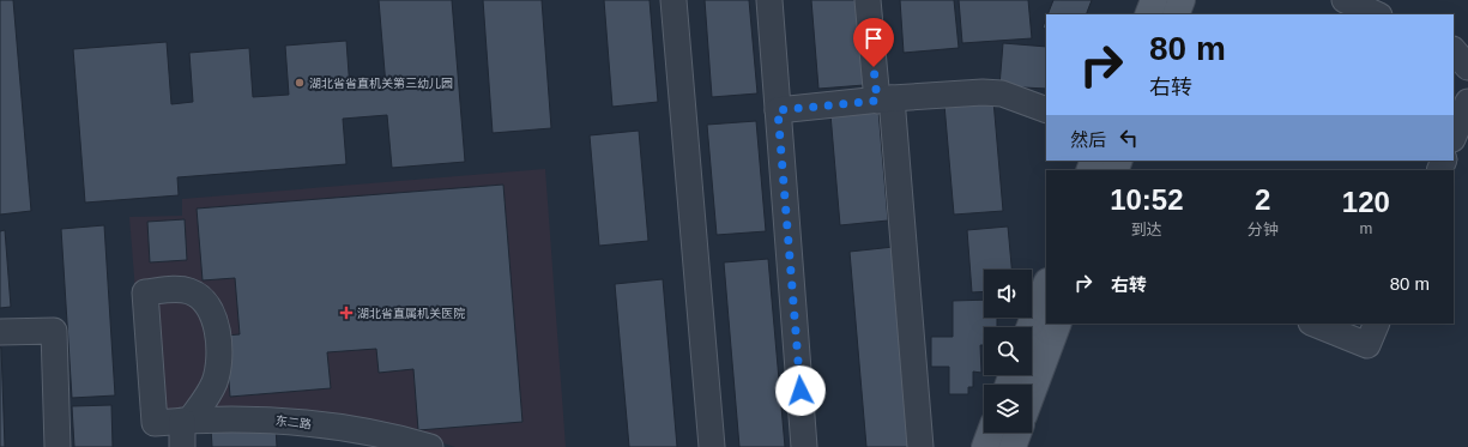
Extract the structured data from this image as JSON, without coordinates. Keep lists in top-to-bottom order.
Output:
{
  "streets": {
    "street": ["东二路"]
  },
  "places": {
    "other": ["湖北省省直机关第三幼儿园"],
    "health": ["湖北省直属机关医院"]
  },
  "page": {
    "turn": ["80 m", "右转"],
    "then": "然后",
    "eta": [
      "10:52",
      "到达",
      "2",
      "分钟",
      "120",
      "m"
    ],
    "list": [
      {
        "name": "右转",
        "value": "80 m"
      }
    ]
  }
}
